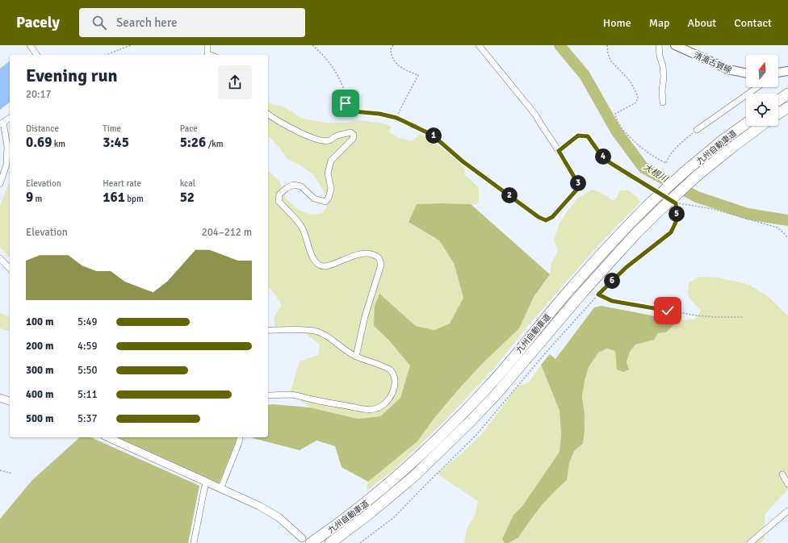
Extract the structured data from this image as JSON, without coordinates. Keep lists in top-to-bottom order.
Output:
{
  "streets": {
    "highway": ["九州自動車道"],
    "main road": ["清滝古賀線"]
  },
  "water": ["大根川"],
  "north": "top",
  "page": {
    "header": "Pacely",
    "search": "Search here",
    "nav": [
      "Home",
      "Map",
      "About",
      "Contact"
    ],
    "heading": ["Evening run", "20:17"],
    "stats": [
      ["Distance", "0.69 km"],
      ["Time", "3:45"],
      ["Pace", "5:26 /km"],
      ["Elevation", "9 m"],
      ["Heart rate", "161 bpm"],
      ["kcal", "52"]
    ],
    "pins": [
      "1",
      "4",
      "3",
      "2",
      "5",
      "6"
    ],
    "chart": ["Elevation", "204–212 m"],
    "list": [
      {
        "name": "100 m",
        "note": "5:49"
      },
      {
        "name": "200 m",
        "note": "4:59"
      },
      {
        "name": "300 m",
        "note": "5:50"
      },
      {
        "name": "400 m",
        "note": "5:11"
      },
      {
        "name": "500 m",
        "note": "5:37"
      }
    ]
  }
}
